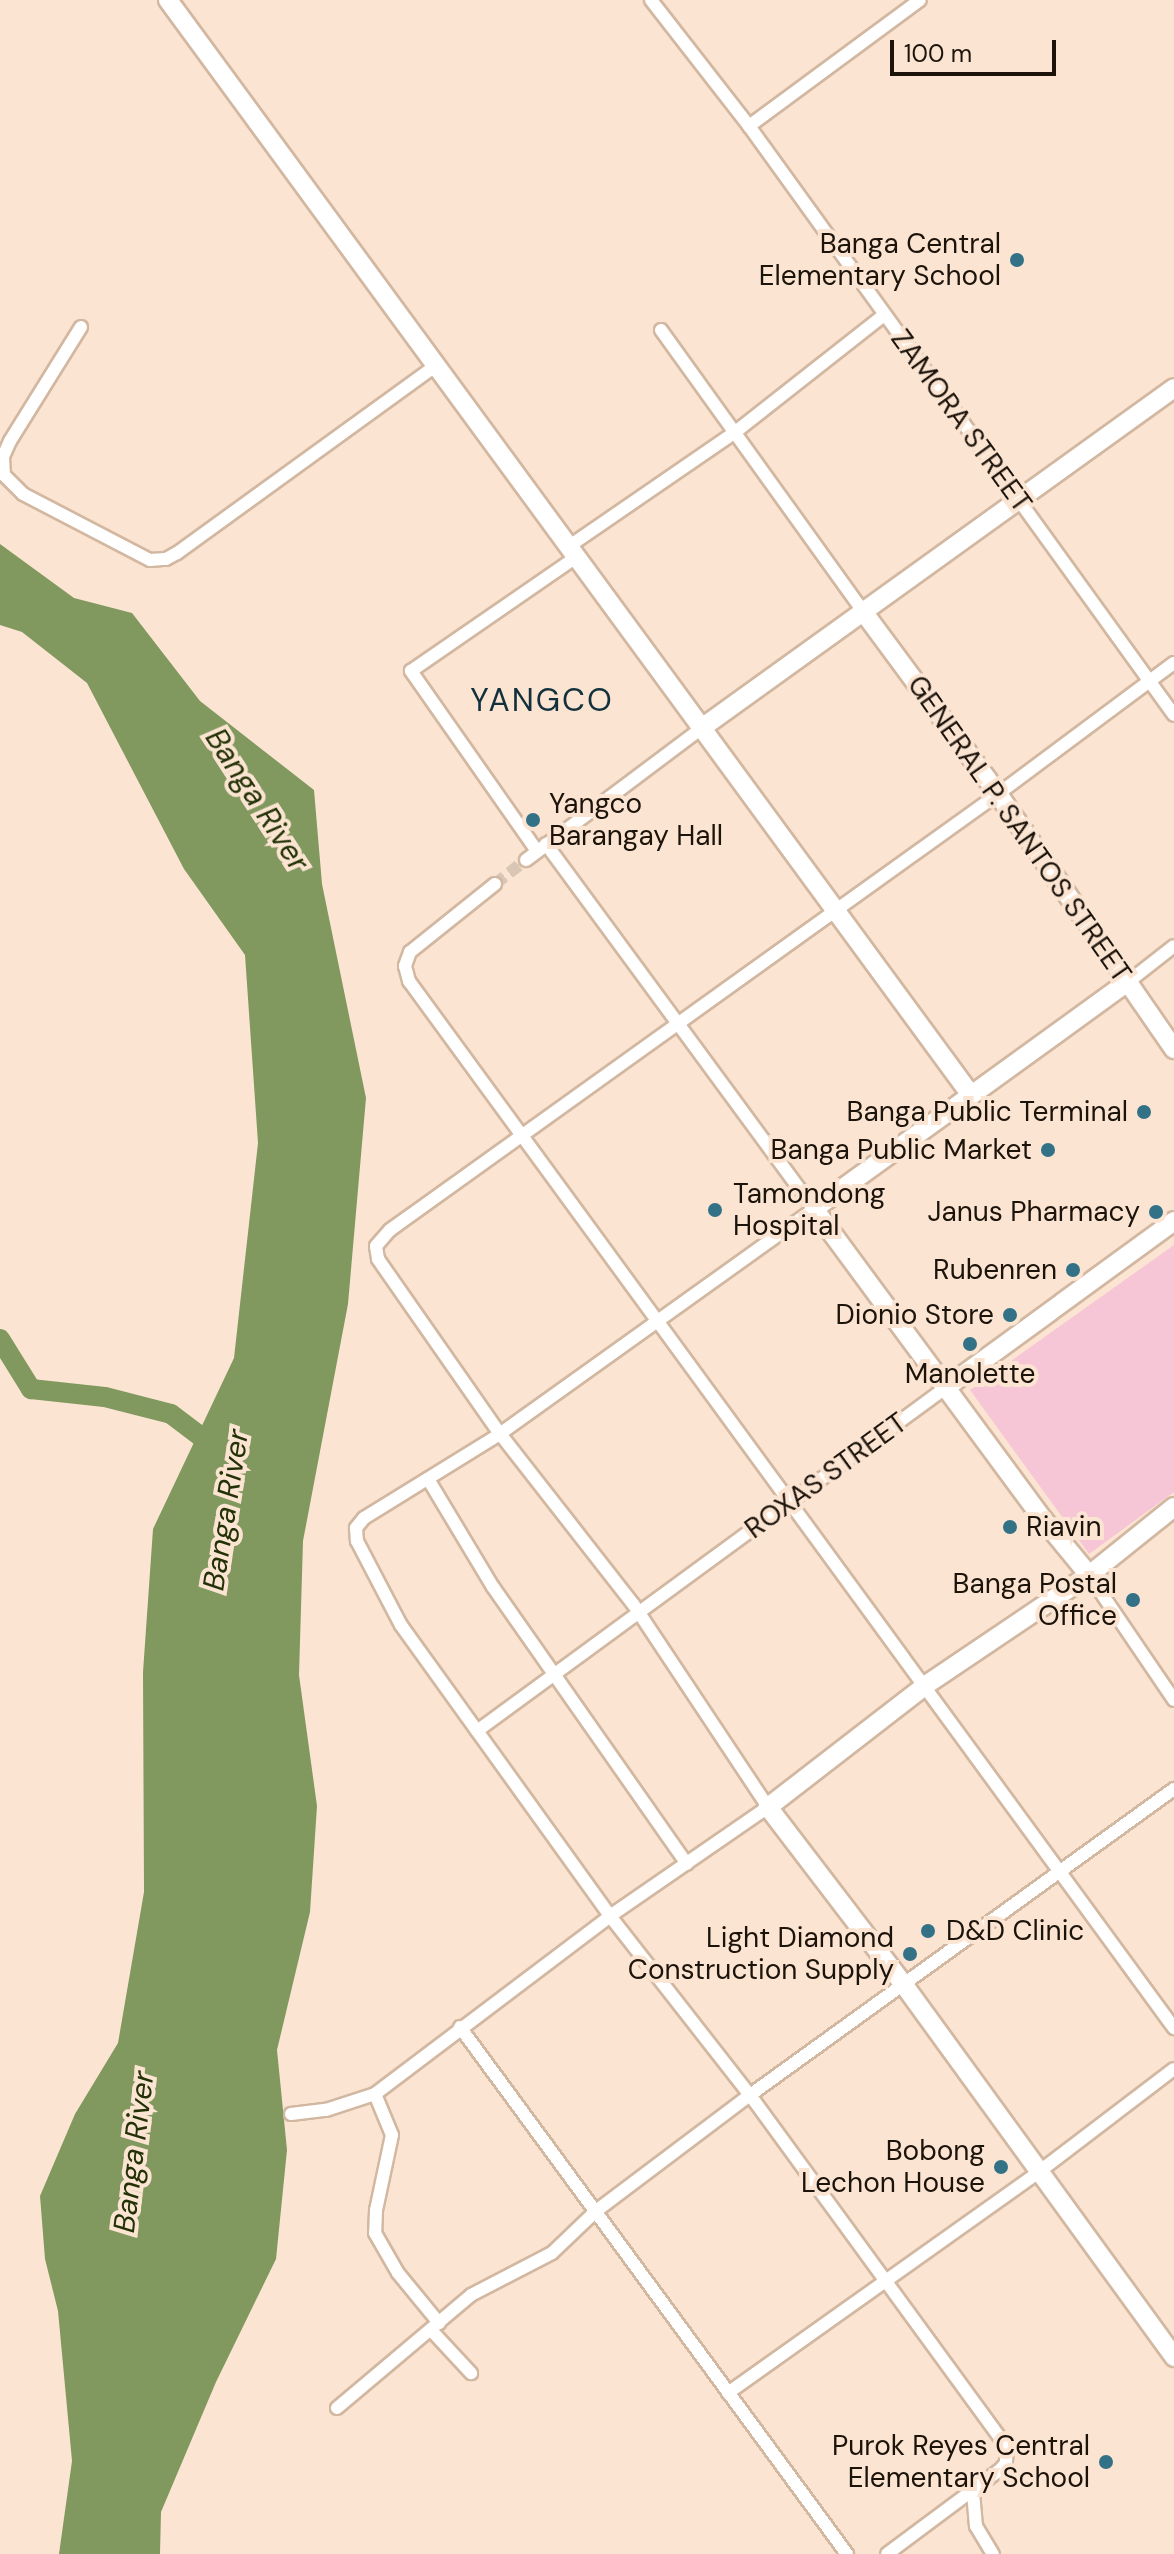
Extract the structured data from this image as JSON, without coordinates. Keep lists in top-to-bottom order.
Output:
{
  "streets": {
    "street": ["ZAMORA STREET", "GENERAL P. SANTOS STREET", "ROXAS STREET"]
  },
  "districts": ["YANGCO"],
  "water": ["Banga River"],
  "places": [
    "Banga Central Elementary School",
    "Yangco Barangay Hall",
    "Banga Public Terminal",
    "Banga Public Market",
    "Tamondong Hospital",
    "Janus Pharmacy",
    "Rubenren",
    "Dionio Store",
    "Manolette",
    "Riavin",
    "Banga Postal Office",
    "D&D Clinic",
    "Light Diamond Construction Supply",
    "Bobong Lechon House",
    "Purok Reyes Central Elementary School"
  ],
  "scale_bar": "100 m"
}
